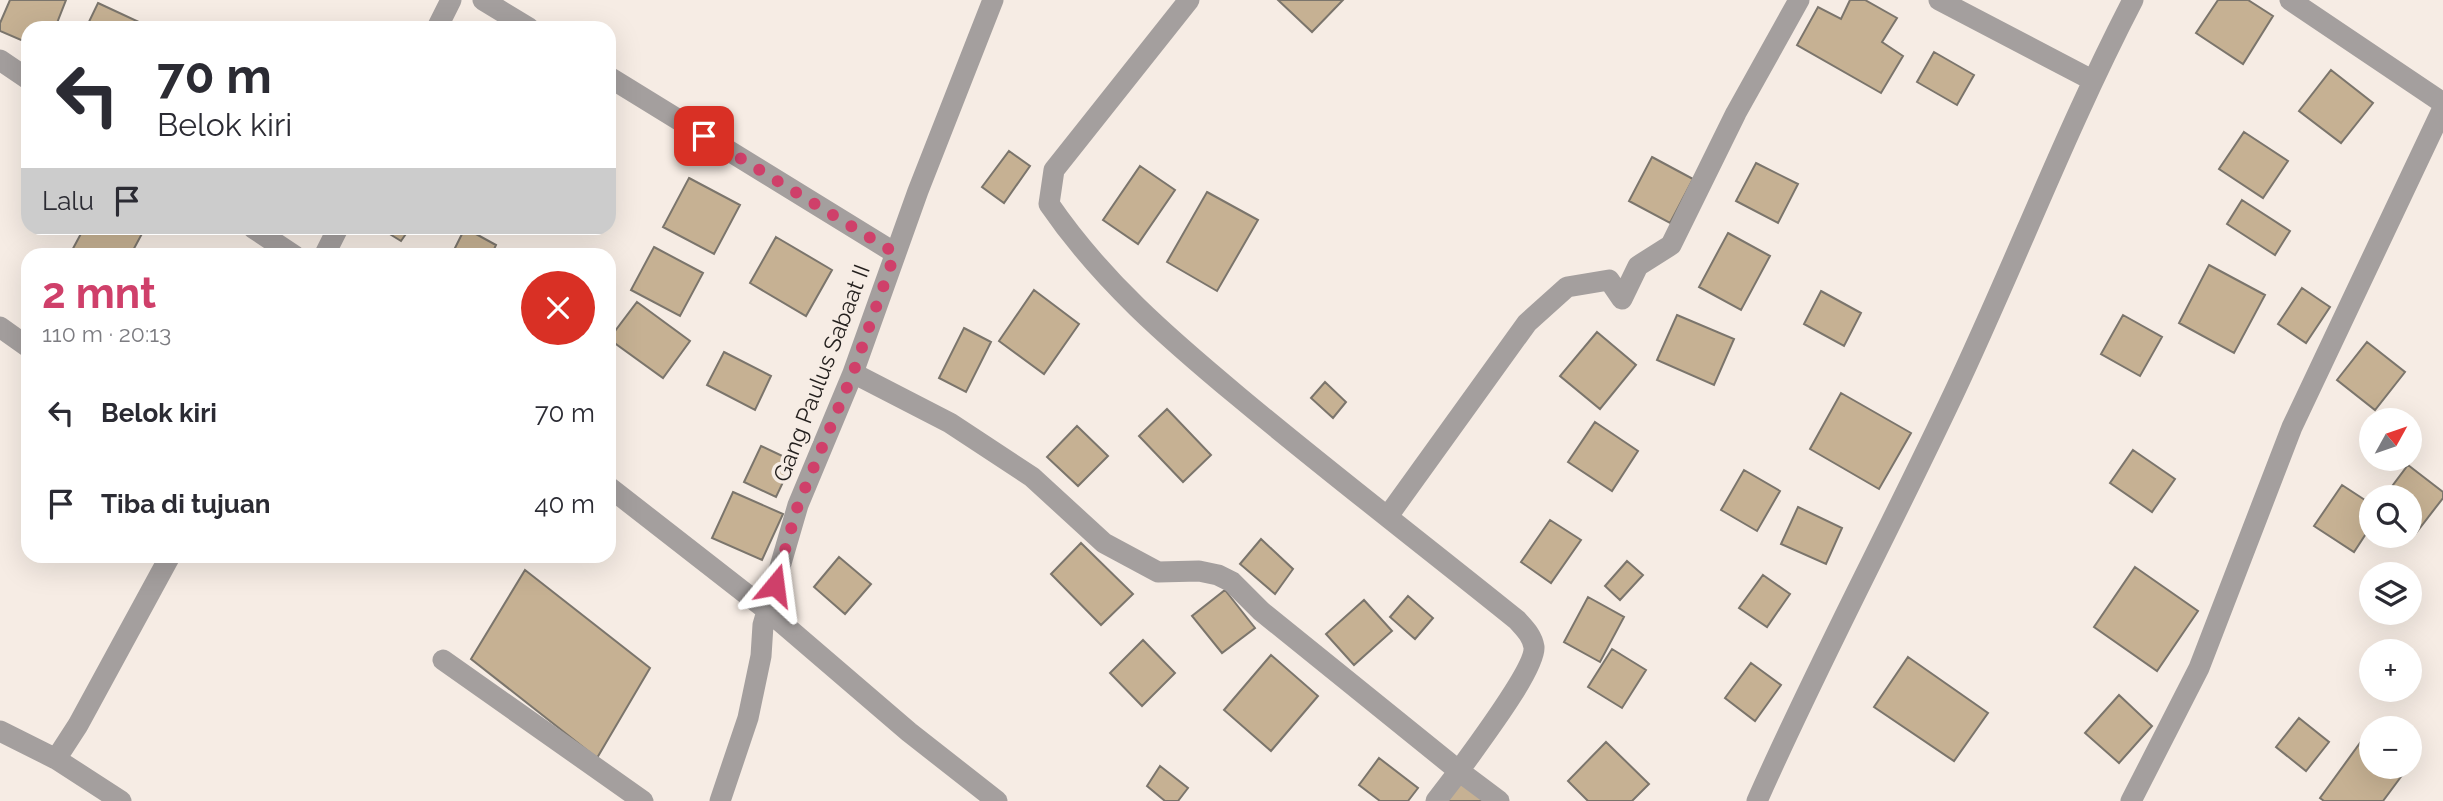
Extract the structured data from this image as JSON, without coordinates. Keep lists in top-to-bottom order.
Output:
{
  "streets": {
    "street": ["Gang Paulus Sabaat II"]
  },
  "north": "top right",
  "page": {
    "turn": ["70 m", "Belok kiri"],
    "then": "Lalu",
    "heading": ["2 mnt", "110 m · 20:13"],
    "list": [
      {
        "name": "Belok kiri",
        "value": "70 m"
      },
      {
        "name": "Tiba di tujuan",
        "value": "40 m"
      }
    ],
    "map_buttons": ["+", "−"]
  }
}
